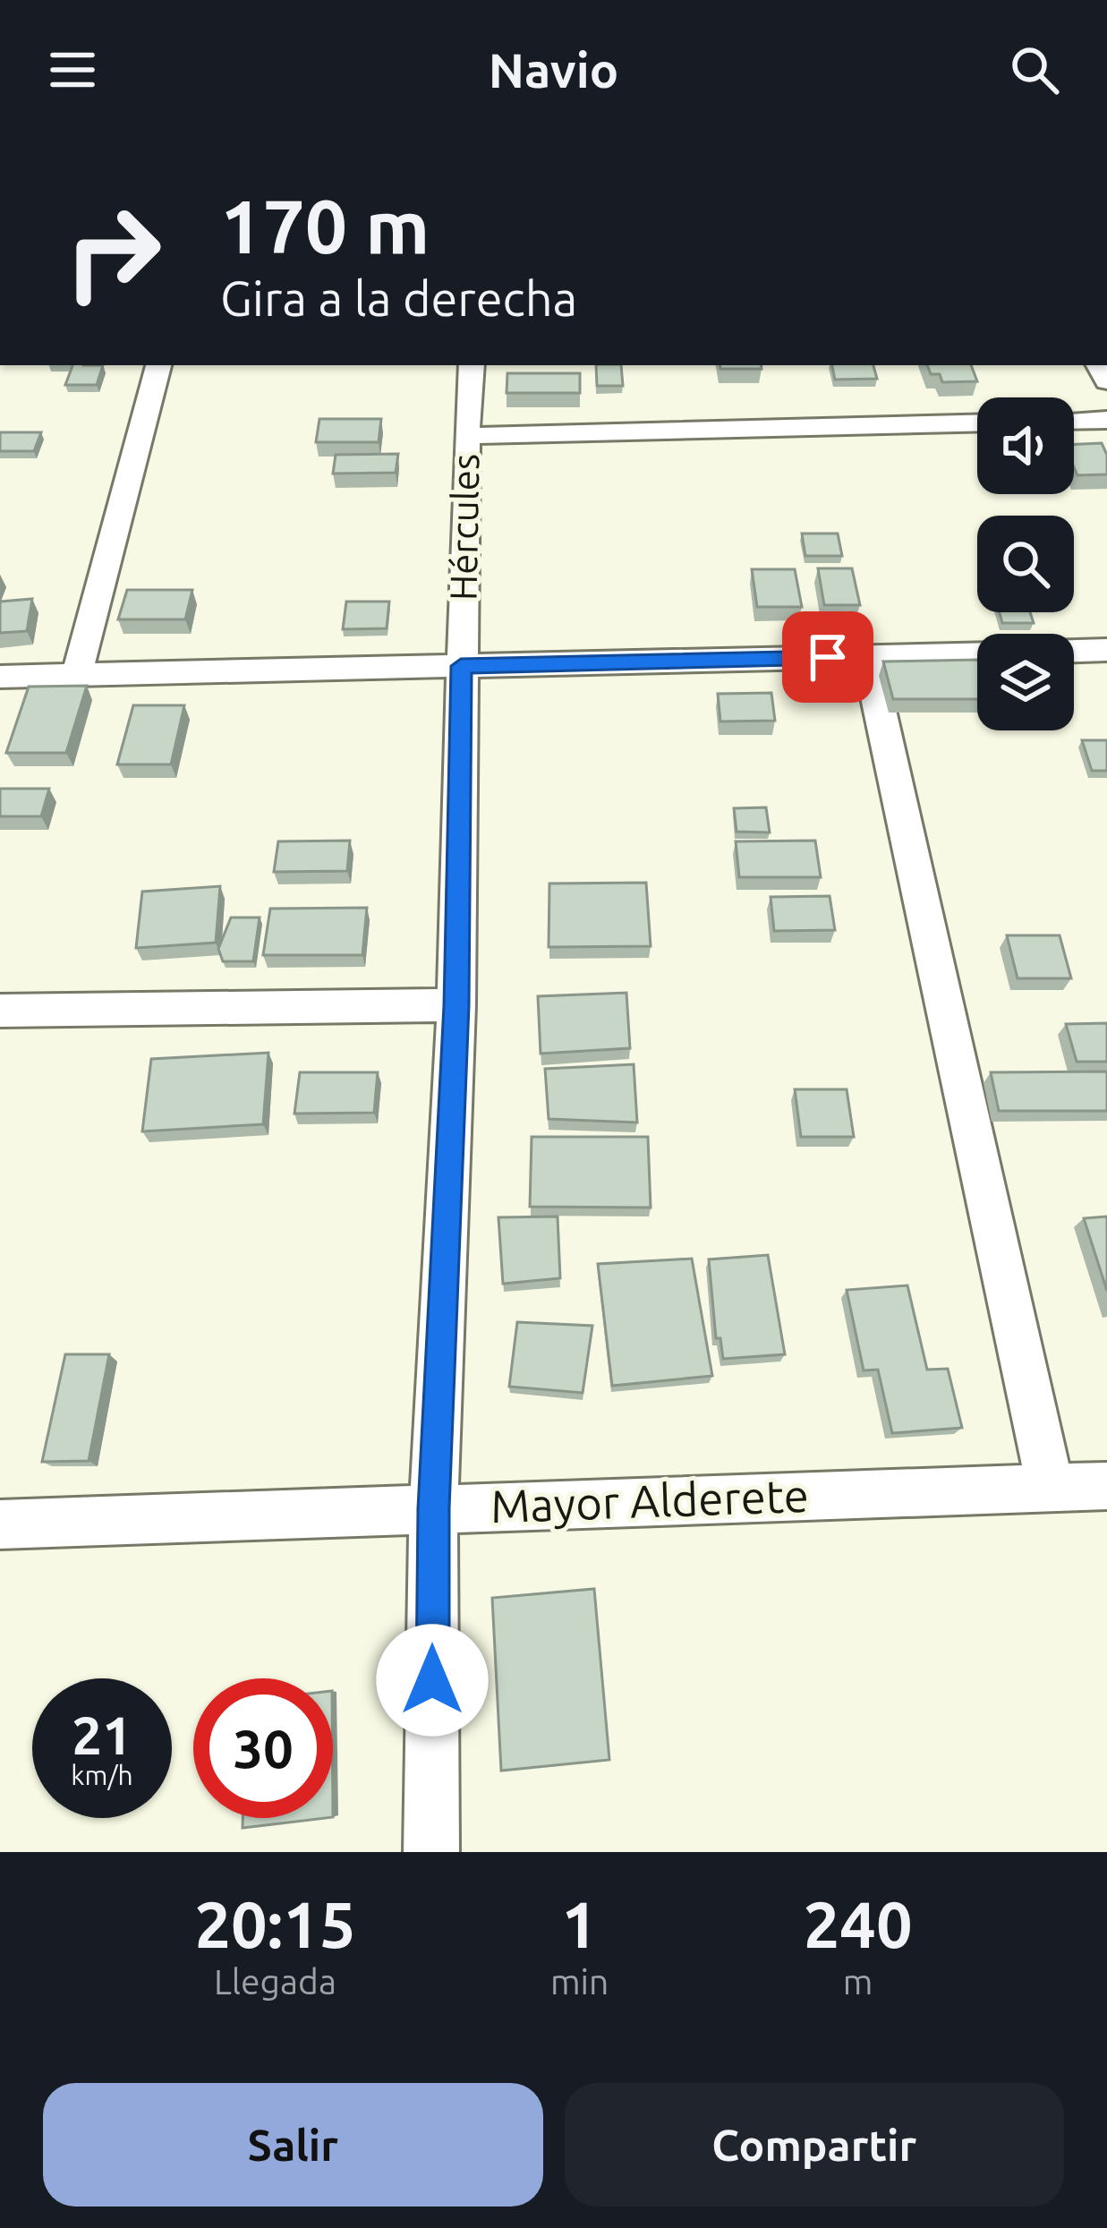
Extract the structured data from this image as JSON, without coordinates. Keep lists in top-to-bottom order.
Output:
{
  "streets": {
    "street": ["Hércules", "Mayor Alderete"]
  },
  "crossings": [
    ["Hércules", "Mayor Alderete"]
  ],
  "page": {
    "header": "Navio",
    "turn": ["170 m", "Gira a la derecha"],
    "speed": "21 km/h",
    "limit": "30",
    "eta": [
      "20:15",
      "Llegada",
      "1",
      "min",
      "240",
      "m"
    ],
    "buttons": ["Salir", "Compartir"]
  }
}
